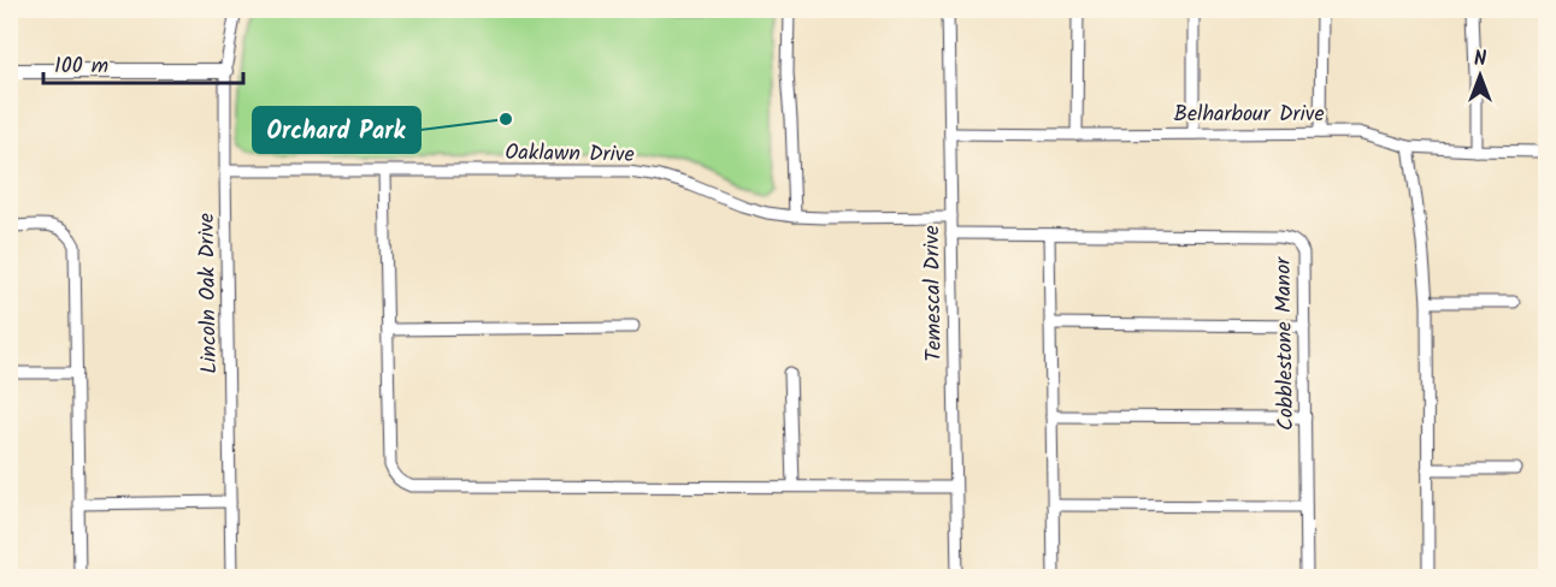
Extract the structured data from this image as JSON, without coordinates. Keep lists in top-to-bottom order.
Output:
{
  "streets": {
    "street": [
      "Belharbour Drive",
      "Oaklawn Drive",
      "Lincoln Oak Drive",
      "Temescal Drive",
      "Cobblestone Manor"
    ]
  },
  "crossings": [
    ["Belharbour Drive", "Temescal Drive"],
    ["Oaklawn Drive", "Lincoln Oak Drive"],
    ["Oaklawn Drive", "Temescal Drive"],
    ["Temescal Drive", "Cobblestone Manor"]
  ],
  "places": ["Orchard Park"],
  "scale_bar": "100 m",
  "north": "top"
}
